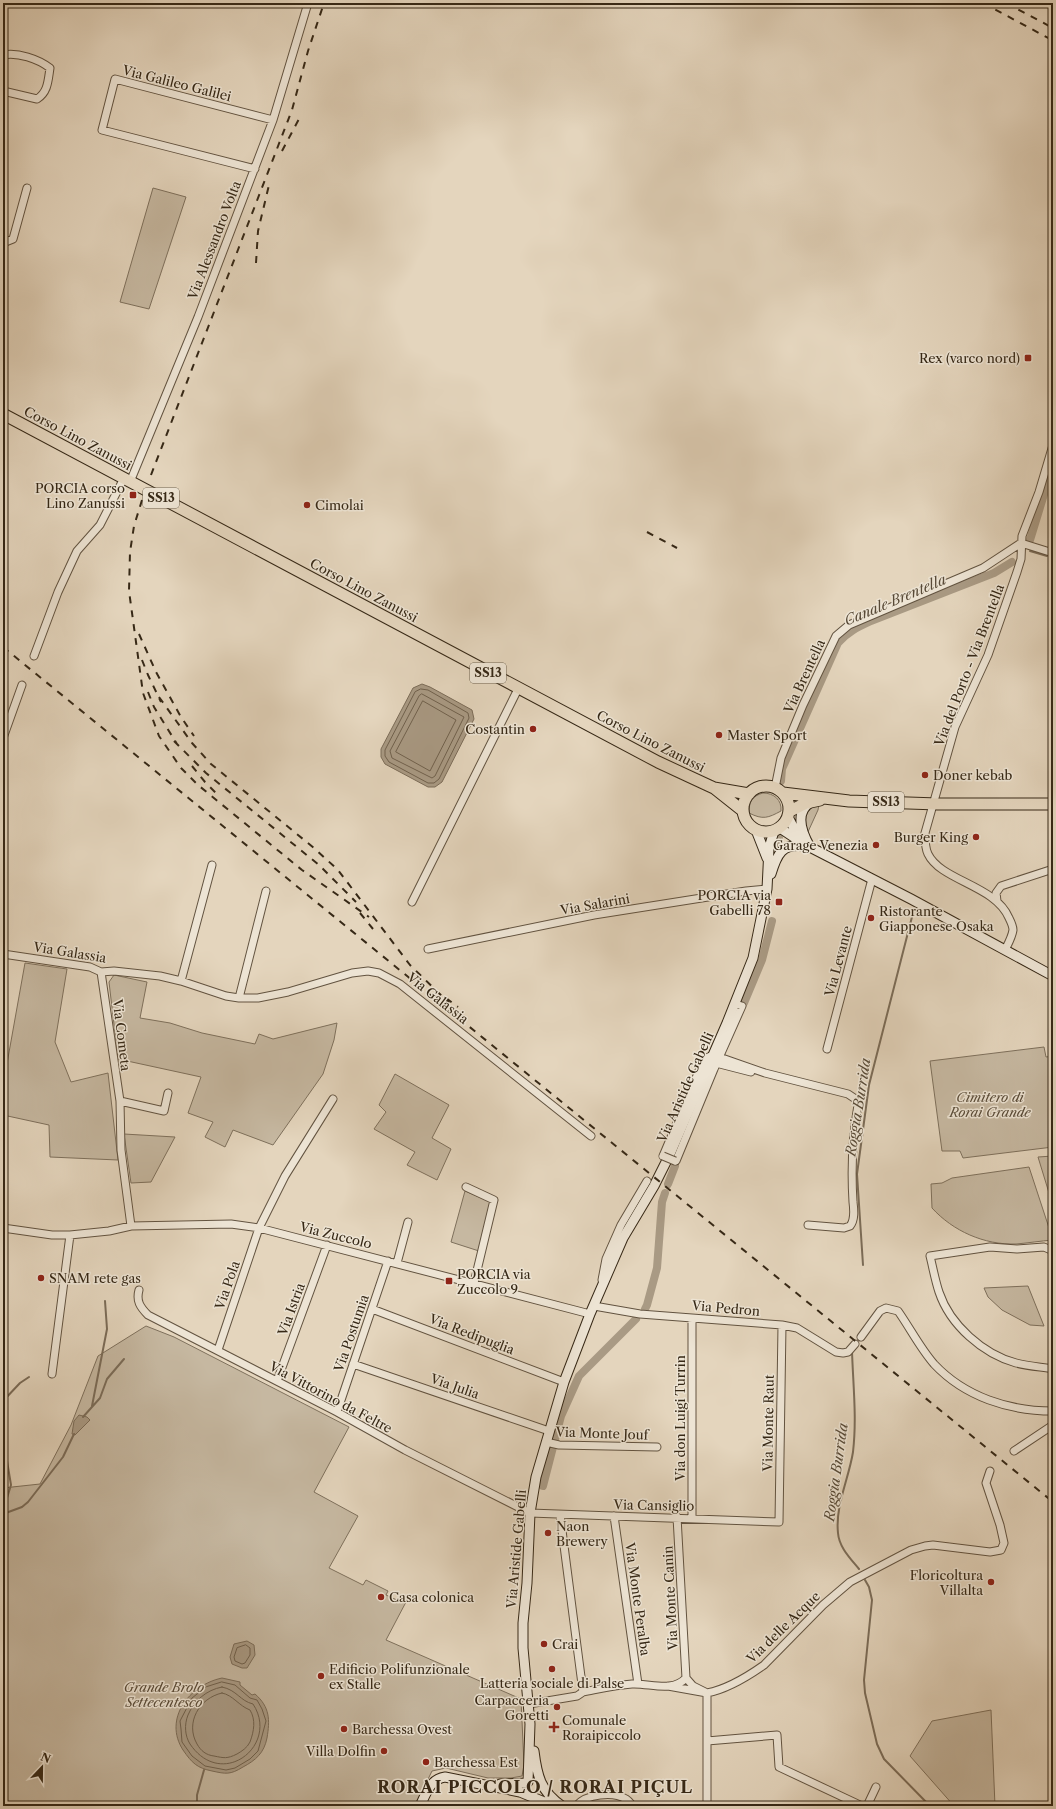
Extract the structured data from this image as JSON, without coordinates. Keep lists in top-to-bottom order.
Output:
{
  "streets": {
    "main road": ["Corso Lino Zanussi", "SS13", "Via Aristide Gabelli"],
    "street": [
      "Via Galileo Galilei",
      "Via Alessandro Volta",
      "Via del Porto - Via Brentella",
      "Via Brentella",
      "Via Salarini",
      "Via Galassia",
      "Via Levante",
      "Via Cometa",
      "Via Zuccolo",
      "Via Pola",
      "Via Pedron",
      "Via Istria",
      "Via Postumia",
      "Via Redipuglia",
      "Via Julia",
      "Via Vittorino da Feltre",
      "Via don Luigi Turrin",
      "Via Monte Raut",
      "Via Monte Jouf",
      "Via Cansiglio",
      "Via Monte Canin",
      "Via Monte Peralba",
      "Via delle Acque"
    ]
  },
  "crossings": [
    ["Via Galileo Galilei", "Via Alessandro Volta"],
    ["Via Alessandro Volta", "Corso Lino Zanussi"],
    ["Corso Lino Zanussi", "Via Brentella"],
    ["Corso Lino Zanussi", "Via Aristide Gabelli"],
    ["SS13", "Via del Porto - Via Brentella"],
    ["Via del Porto - Via Brentella", "Via Brentella"],
    ["Via Brentella", "Via Aristide Gabelli"],
    ["Via Salarini", "Via Aristide Gabelli"],
    ["Via Galassia", "Via Cometa"],
    ["Via Cometa", "Via Zuccolo"],
    ["Via Aristide Gabelli", "Via Zuccolo"],
    ["Via Aristide Gabelli", "Via Pedron"],
    ["Via Aristide Gabelli", "Via Redipuglia"],
    ["Via Aristide Gabelli", "Via Julia"],
    ["Via Aristide Gabelli", "Via Vittorino da Feltre"],
    ["Via Aristide Gabelli", "Via Monte Jouf"],
    ["Via Aristide Gabelli", "Via Cansiglio"],
    ["Via Aristide Gabelli", "Via delle Acque"],
    ["Via Zuccolo", "Via Pola"],
    ["Via Zuccolo", "Via Pedron"],
    ["Via Zuccolo", "Via Istria"],
    ["Via Zuccolo", "Via Postumia"],
    ["Via Pola", "Via Vittorino da Feltre"],
    ["Via Pedron", "Via don Luigi Turrin"],
    ["Via Pedron", "Via Monte Raut"],
    ["Via Istria", "Via Vittorino da Feltre"],
    ["Via Postumia", "Via Redipuglia"],
    ["Via Postumia", "Via Julia"],
    ["Via Postumia", "Via Vittorino da Feltre"],
    ["Via Vittorino da Feltre", "Via Cansiglio"],
    ["Via don Luigi Turrin", "Via Cansiglio"],
    ["Via Monte Raut", "Via Cansiglio"],
    ["Via Cansiglio", "Via Monte Canin"],
    ["Via Cansiglio", "Via Monte Peralba"],
    ["Via Monte Canin", "Via delle Acque"],
    ["Via Monte Peralba", "Via delle Acque"]
  ],
  "districts": ["RORAI PICCOLO / RORAI PIÇUL"],
  "water": ["Canale Brentella", "Roggia Burrida"],
  "parks": ["Cimitero di Rorai Grande", "Grande Brolo Settecentesco"],
  "places": {
    "transit": [
      "Rex (varco nord)",
      "PORCIA corso Lino Zanussi",
      "PORCIA via Gabelli 78",
      "PORCIA via Zuccolo 9"
    ],
    "other": [
      "Cimolai",
      "Costantin",
      "Master Sport",
      "Doner kebab",
      "Burger King",
      "Garage Venezia",
      "Ristorante Giapponese Osaka",
      "SNAM rete gas",
      "Naon Brewery",
      "Floricoltura Villalta",
      "Casa colonica",
      "Crai",
      "Latteria sociale di Palse",
      "Edificio Polifunzionale ex Stalle",
      "Carpacceria Goretti",
      "Barchessa Ovest",
      "Villa Dolfin",
      "Barchessa Est"
    ],
    "health": ["Comunale Roraipiccolo"]
  },
  "north": "top"
}
